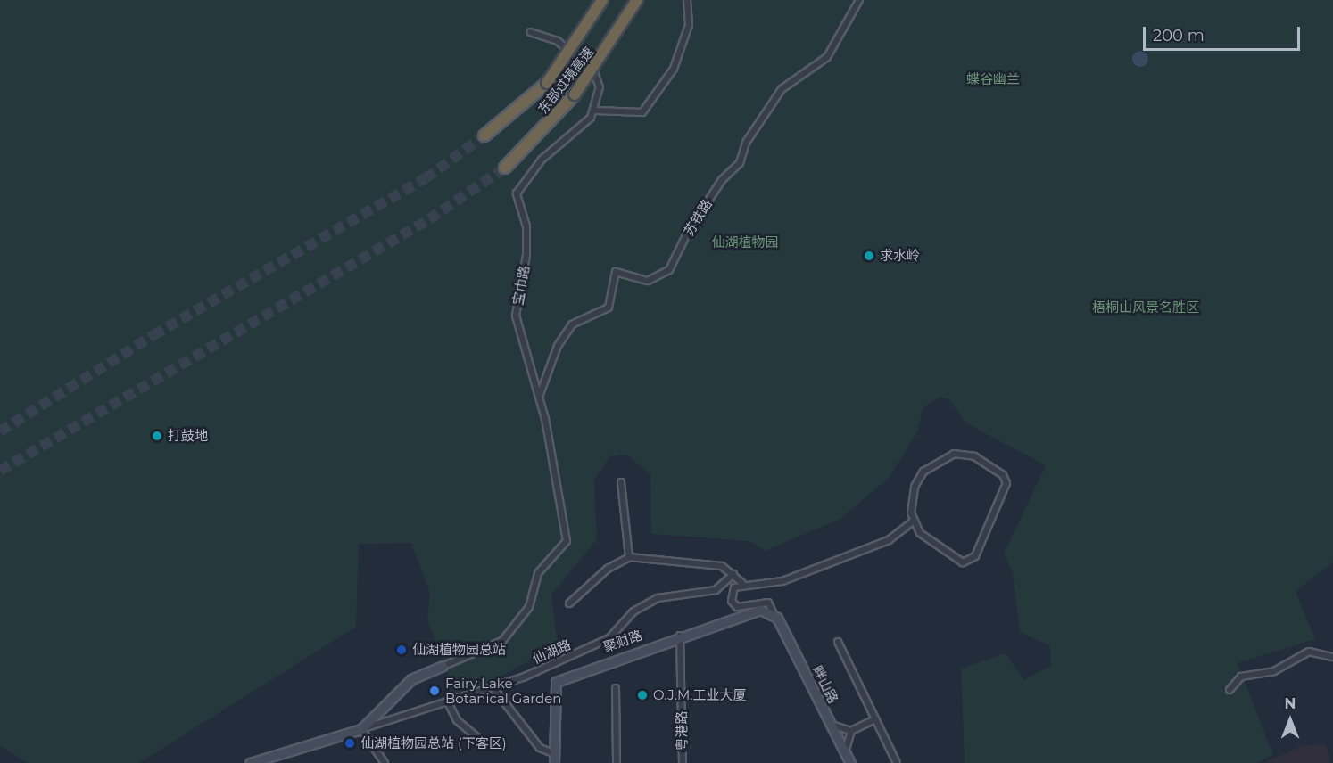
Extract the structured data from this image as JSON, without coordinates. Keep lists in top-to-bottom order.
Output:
{
  "streets": {
    "highway": ["东部过境高速"],
    "street": [
      "苏铁路",
      "宝巾路",
      "聚财路",
      "仙湖路",
      "畔山路",
      "粤港路"
    ]
  },
  "crossings": [
    ["苏铁路", "宝巾路"],
    ["宝巾路", "仙湖路"],
    ["聚财路", "畔山路"],
    ["聚财路", "粤港路"]
  ],
  "parks": ["蝶谷幽兰", "仙湖植物园", "梧桐山风景名胜区"],
  "places": [
    "求水岭",
    "打鼓地",
    "仙湖植物园总站",
    "Fairy Lake Botanical Garden",
    "O.J.M.工业大厦",
    "仙湖植物园总站 (下客区)"
  ],
  "scale_bar": "200 m",
  "north": "top"
}
